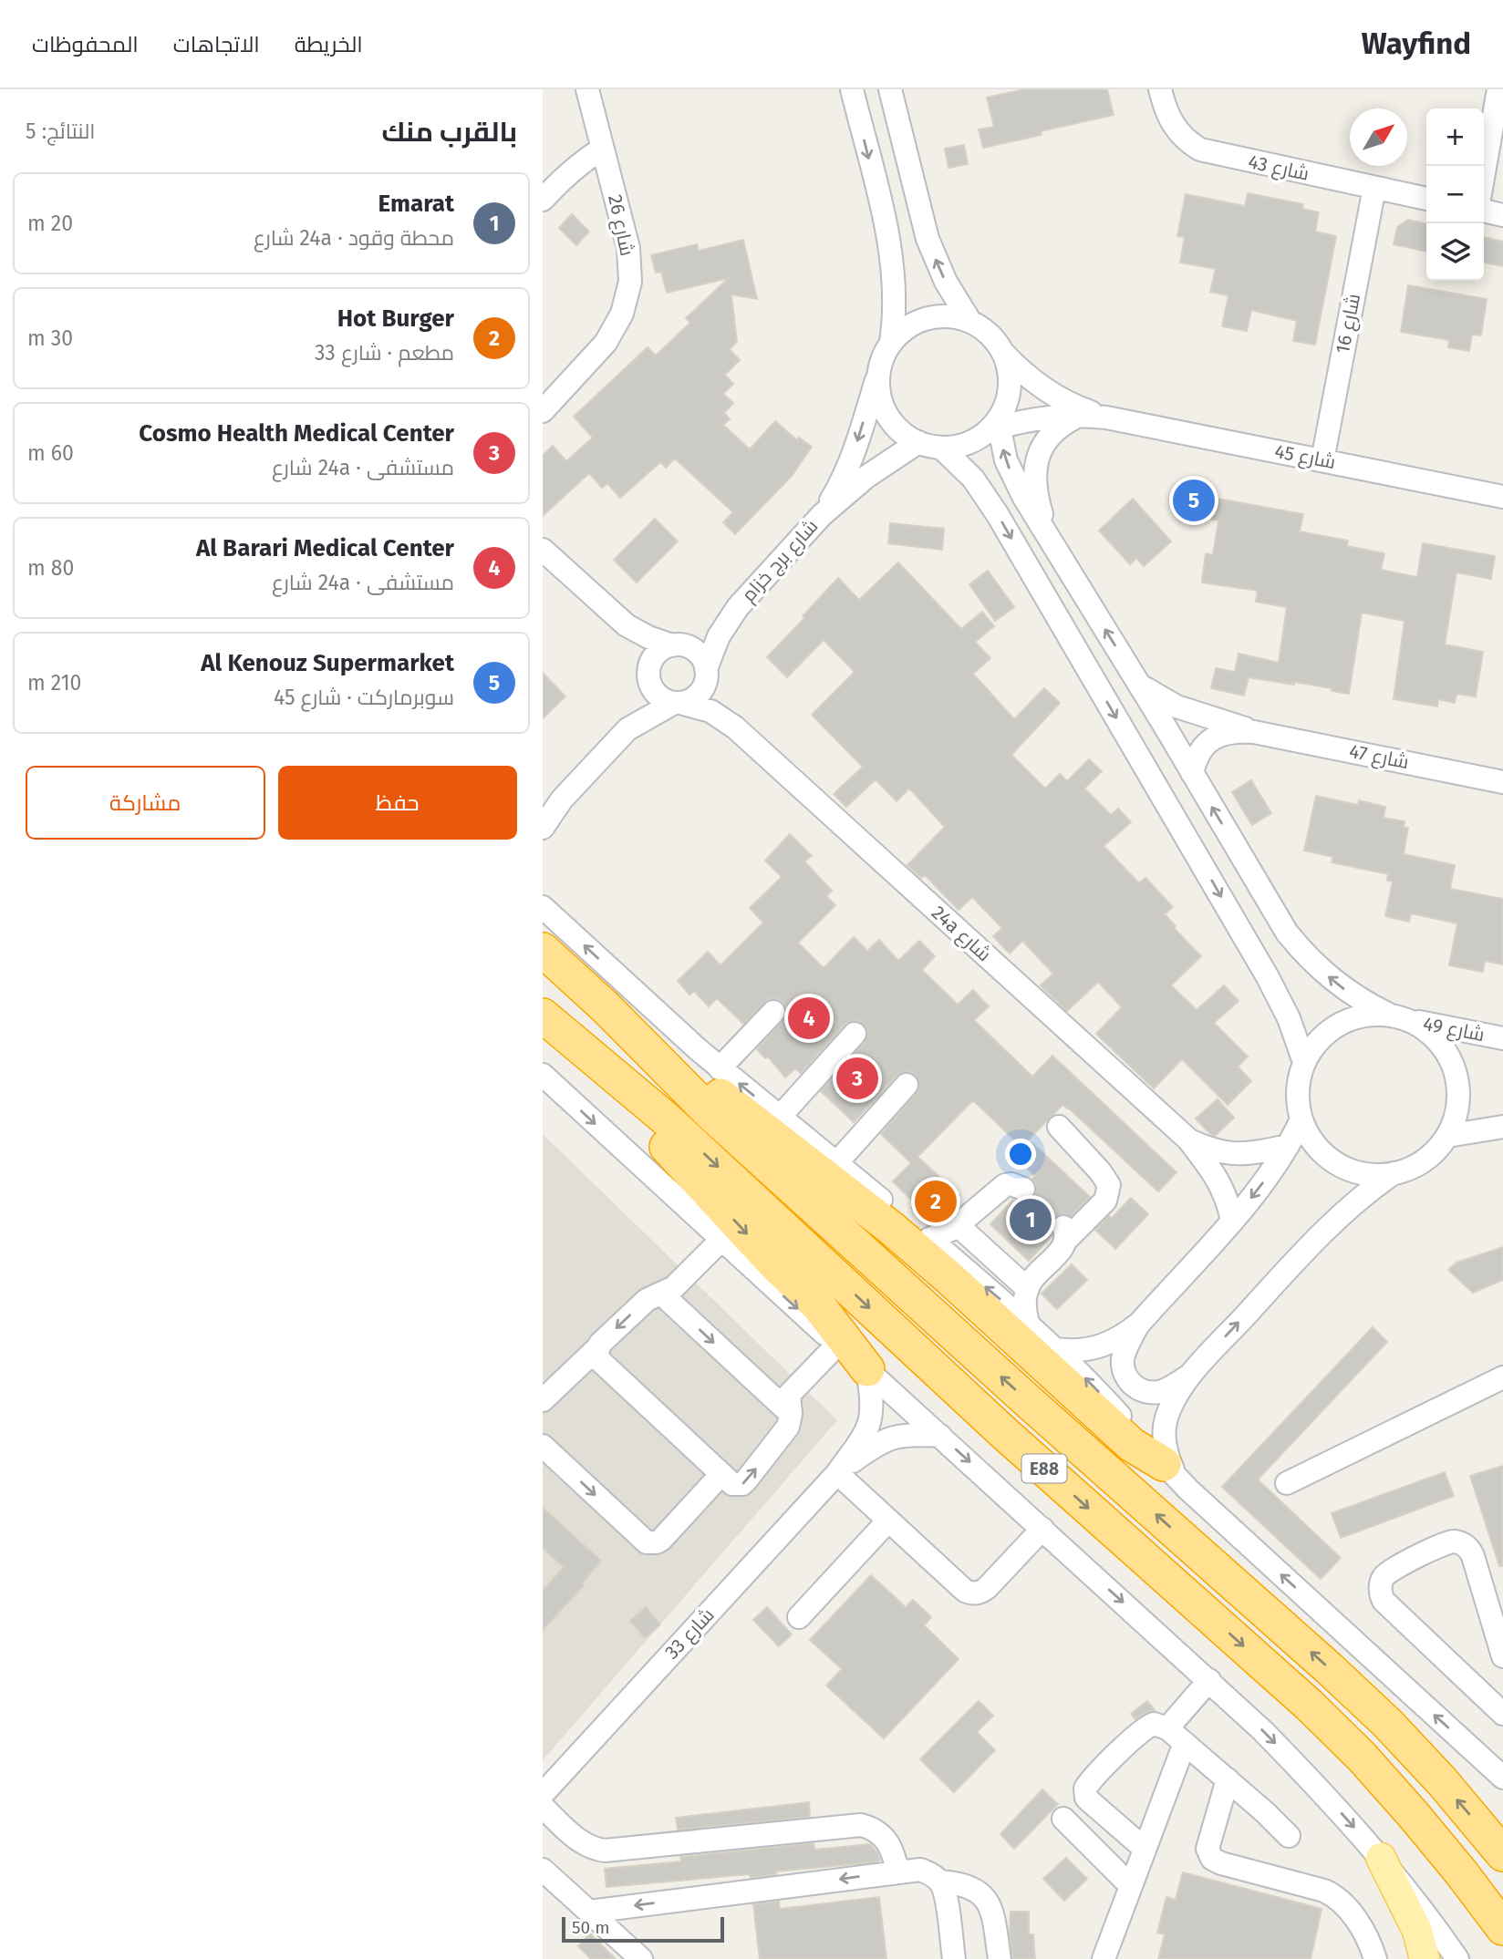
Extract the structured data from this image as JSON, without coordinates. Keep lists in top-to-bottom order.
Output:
{
  "streets": {
    "highway": ["E88"],
    "street": [
      "شارع 43",
      "شارع 26",
      "شارع 16",
      "شارع 45",
      "شارع برج خزام",
      "شارع 47",
      "24a شارع",
      "شارع 49",
      "شارع 33"
    ]
  },
  "crossings": [
    ["شارع 43", "شارع 16"],
    ["شارع 16", "شارع 45"],
    ["شارع 45", "شارع برج خزام"],
    ["شارع برج خزام", "24a شارع"]
  ],
  "scale_bar": "50 m",
  "north": "top right",
  "page": {
    "header": "Wayfind",
    "nav": ["الخريطة", "الاتجاهات", "المحفوظات"],
    "heading": ["بالقرب منك", "النتائج: 5"],
    "map_buttons": ["+", "−"],
    "list": [
      {
        "mark": "1",
        "name": "Emarat",
        "note": "محطة وقود · 24a شارع",
        "value": "20 m"
      },
      {
        "mark": "2",
        "name": "Hot Burger",
        "note": "مطعم · شارع 33",
        "value": "30 m"
      },
      {
        "mark": "3",
        "name": "Cosmo Health Medical Center",
        "note": "مستشفى · 24a شارع",
        "value": "60 m"
      },
      {
        "mark": "4",
        "name": "Al Barari Medical Center",
        "note": "مستشفى · 24a شارع",
        "value": "80 m"
      },
      {
        "mark": "5",
        "name": "Al Kenouz Supermarket",
        "note": "سوبرماركت · شارع 45",
        "value": "210 m"
      }
    ],
    "pins": [
      "5",
      "4",
      "3",
      "2",
      "1"
    ],
    "buttons": ["حفظ", "مشاركة"],
    "scale": "50 m"
  }
}
